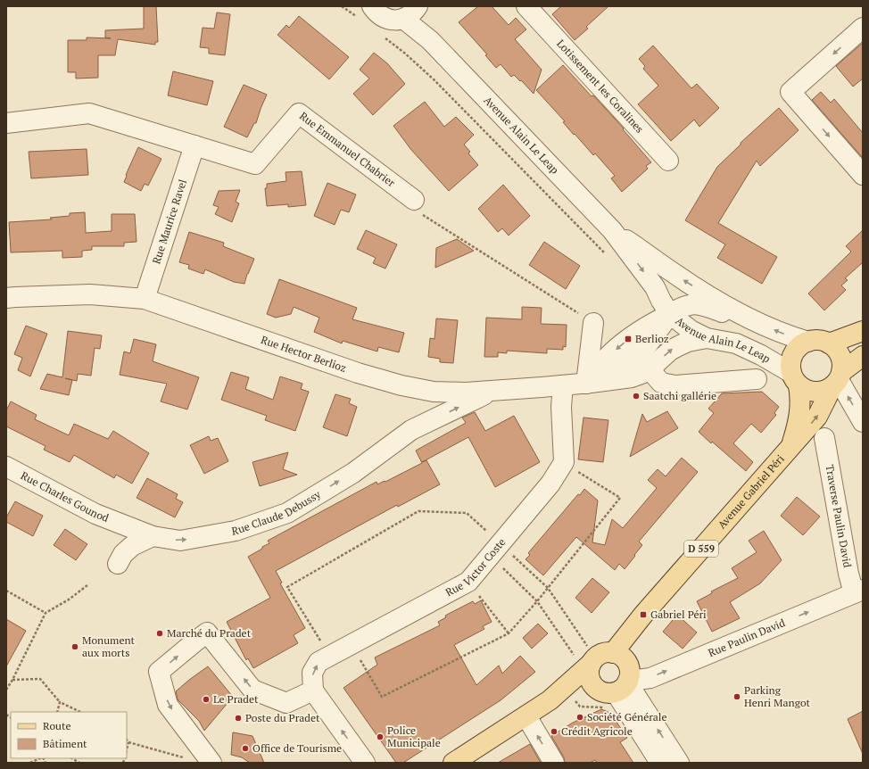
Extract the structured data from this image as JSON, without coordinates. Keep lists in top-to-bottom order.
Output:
{
  "streets": {
    "main road": ["Avenue Gabriel Péri", "D 559"],
    "street": [
      "Lotissement les Coralines",
      "Avenue Alain Le Leap",
      "Rue Emmanuel Chabrier",
      "Rue Maurice Ravel",
      "Rue Hector Berlioz",
      "Rue Charles Gounod",
      "Rue Claude Debussy",
      "Traverse Paulin David",
      "Rue Victor Coste",
      "Rue Paulin David"
    ]
  },
  "crossings": [
    ["Avenue Alain Le Leap", "Rue Hector Berlioz"],
    ["Avenue Alain Le Leap", "Avenue Gabriel Péri"],
    ["Avenue Alain Le Leap", "D 559"],
    ["Rue Emmanuel Chabrier", "Rue Maurice Ravel"],
    ["Rue Maurice Ravel", "Rue Hector Berlioz"],
    ["Rue Hector Berlioz", "Rue Claude Debussy"],
    ["Avenue Gabriel Péri", "D 559"],
    ["Rue Charles Gounod", "Rue Claude Debussy"],
    ["Traverse Paulin David", "Rue Paulin David"]
  ],
  "one_way": ["Rue Claude Debussy", "Rue Paulin David"],
  "places": {
    "transit": ["Berlioz", "Gabriel Péri"],
    "other": [
      "Saatchi gallérie",
      "Marché du Pradet",
      "Monument aux morts",
      "Parking Henri Mangot",
      "Le Pradet",
      "Société Générale",
      "Poste du Pradet",
      "Crédit Agricole",
      "Police Municipale",
      "Office de Tourisme"
    ]
  },
  "legend": ["Route", "Bâtiment"]
}
